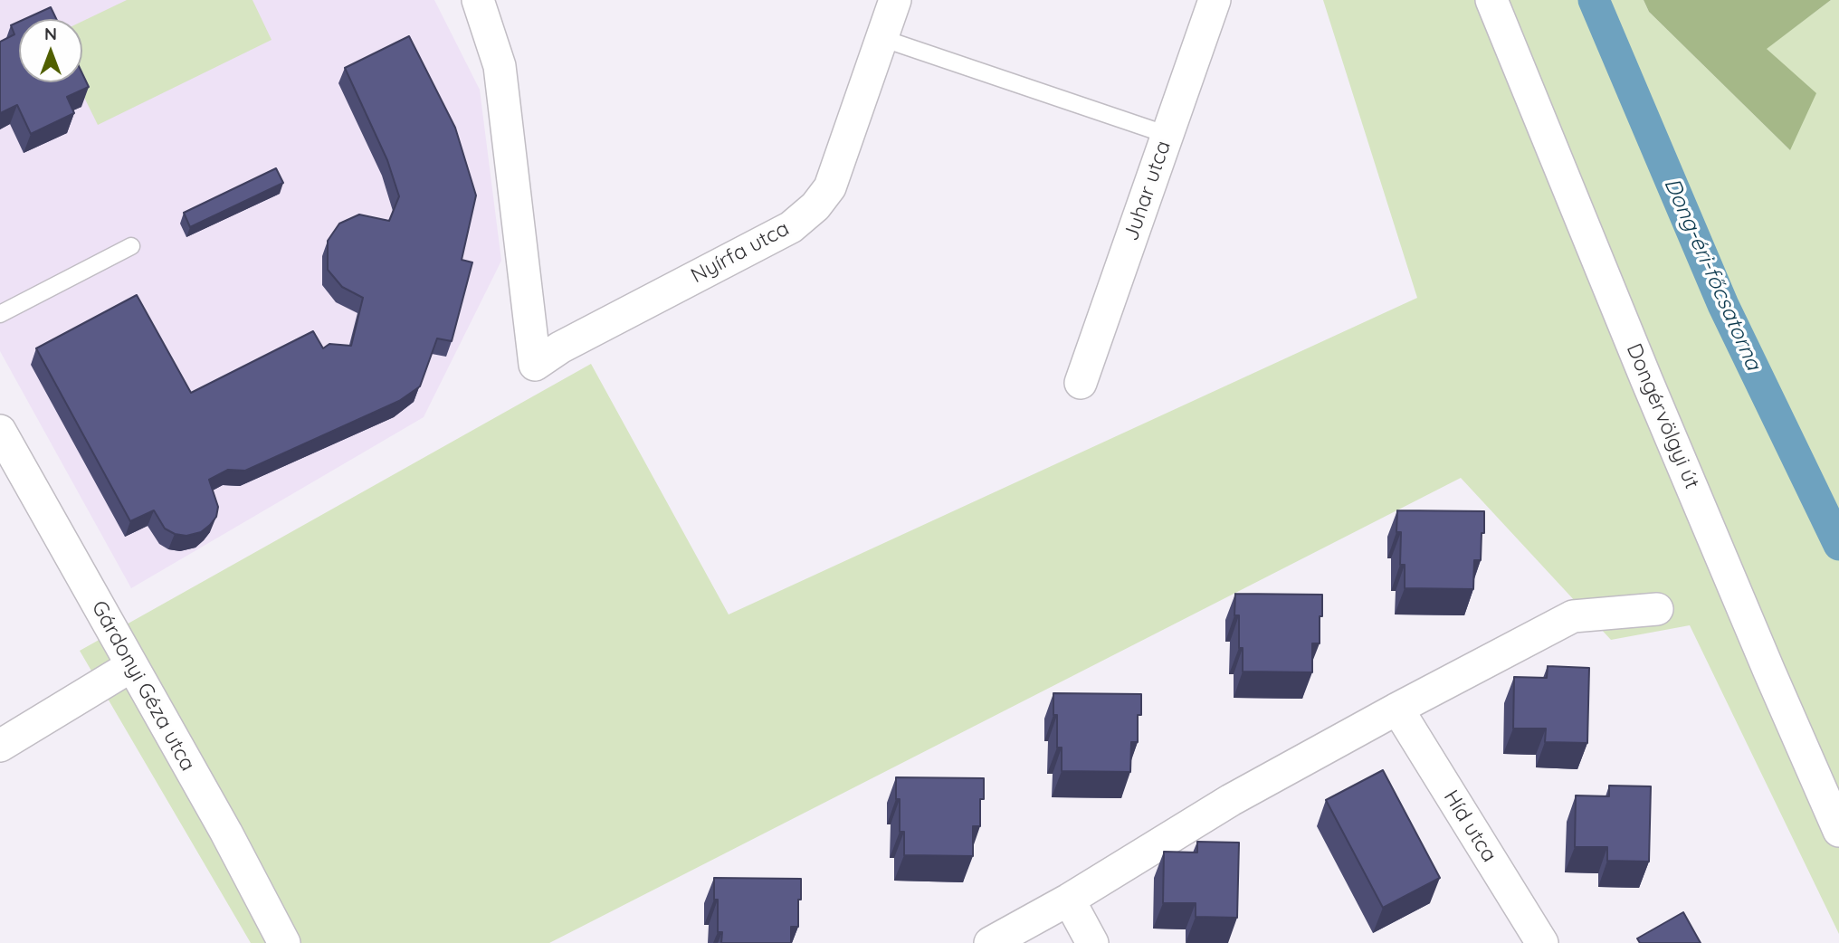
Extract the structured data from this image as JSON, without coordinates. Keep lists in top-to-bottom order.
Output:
{
  "streets": {
    "street": [
      "Juhar utca",
      "Nyírfa utca",
      "Dongérvölgyi út",
      "Gárdonyi Géza utca",
      "Híd utca"
    ]
  },
  "water": ["Dong-éri-főcsatorna"],
  "north": "top"
}
